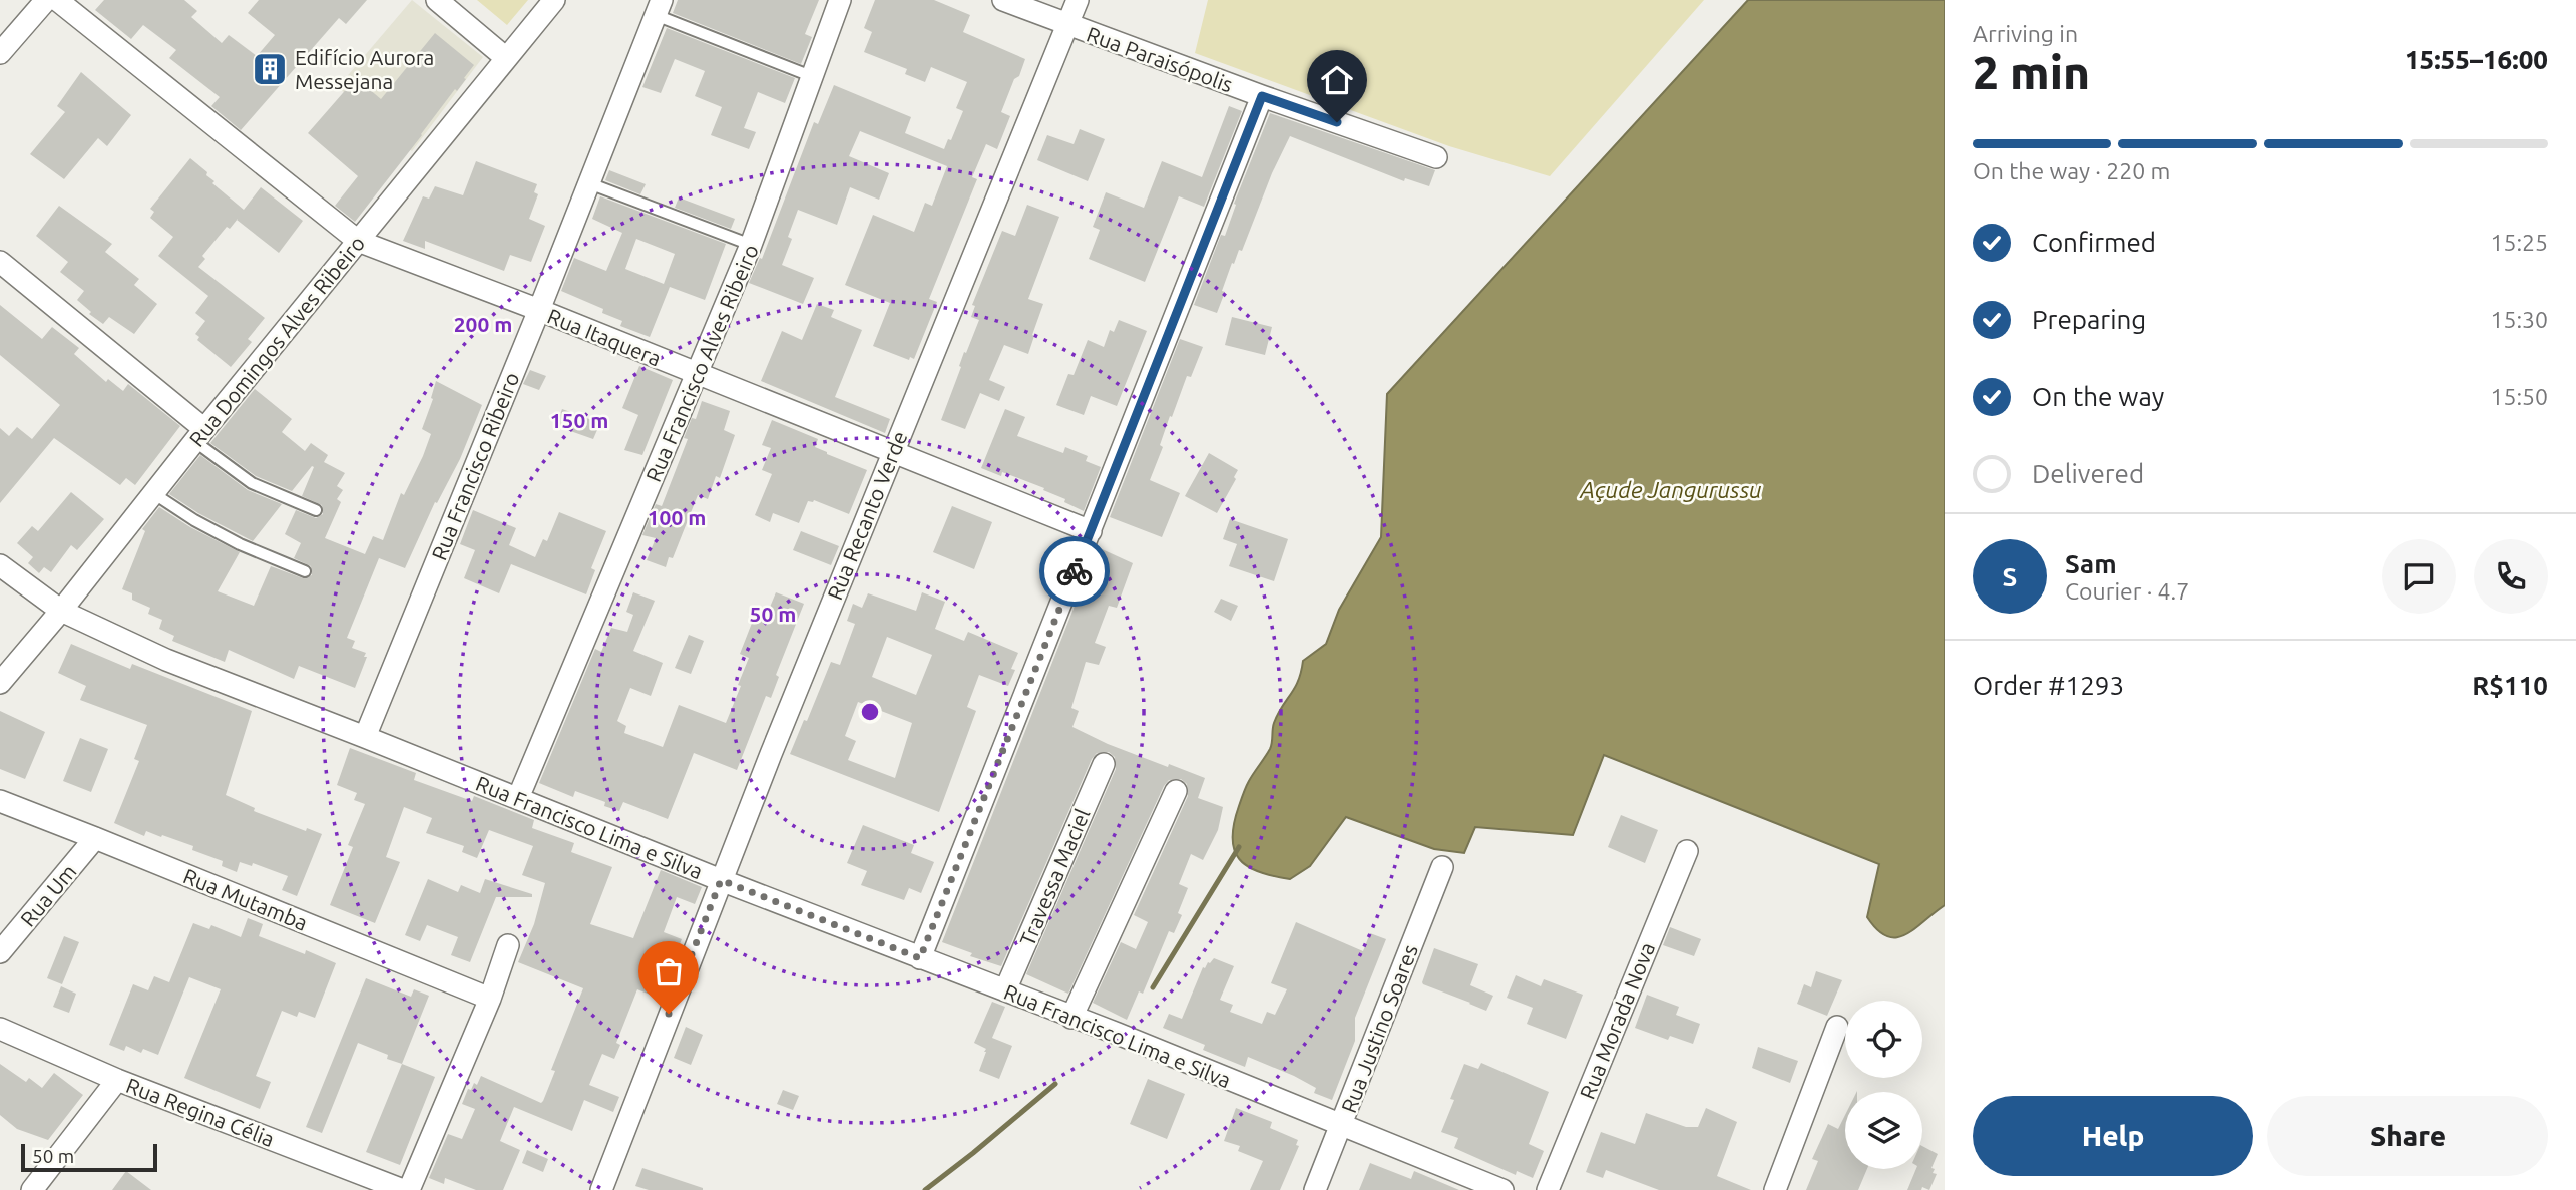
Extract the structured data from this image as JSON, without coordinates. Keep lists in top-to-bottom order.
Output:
{
  "streets": {
    "street": [
      "Rua Paraisópolis",
      "Rua Itaquera",
      "Rua Domingos Alves Ribeiro",
      "Rua Francisco Alves Ribeiro",
      "Rua Francisco Ribeiro",
      "Rua Recanto Verde",
      "Rua Francisco Lima e Silva",
      "Travessa Maciel",
      "Rua Um",
      "Rua Mutamba",
      "Rua Morada Nova",
      "Rua Justino Soares",
      "Rua Regina Célia"
    ]
  },
  "crossings": [
    ["Rua Paraisópolis", "Rua Recanto Verde"],
    ["Rua Itaquera", "Rua Domingos Alves Ribeiro"],
    ["Rua Itaquera", "Rua Francisco Alves Ribeiro"],
    ["Rua Itaquera", "Rua Francisco Ribeiro"],
    ["Rua Itaquera", "Rua Recanto Verde"],
    ["Rua Domingos Alves Ribeiro", "Rua Francisco Lima e Silva"],
    ["Rua Francisco Alves Ribeiro", "Rua Francisco Lima e Silva"],
    ["Rua Francisco Ribeiro", "Rua Francisco Lima e Silva"],
    ["Rua Recanto Verde", "Rua Francisco Lima e Silva"],
    ["Rua Francisco Lima e Silva", "Travessa Maciel"],
    ["Rua Francisco Lima e Silva", "Rua Justino Soares"],
    ["Rua Um", "Rua Mutamba"]
  ],
  "water": ["Açude Jangurussu"],
  "places": {
    "building": ["Edifício Aurora Messejana"]
  },
  "scale_bar": "50 m",
  "page": {
    "heading": ["2 min", "Arriving in", "15:55–16:00"],
    "panel": [
      "Sam",
      "Courier · 4.7",
      "Order #1293",
      "R$110"
    ],
    "bar": "On the way · 220 m",
    "list": [
      ["Confirmed", "15:25"],
      ["Preparing", "15:30"],
      ["On the way", "15:50"],
      "Delivered"
    ],
    "round": "S",
    "buttons": ["Help", "Share"],
    "scale": "50 m"
  },
  "rings": [
    "200 m",
    "150 m",
    "100 m",
    "50 m"
  ]
}
